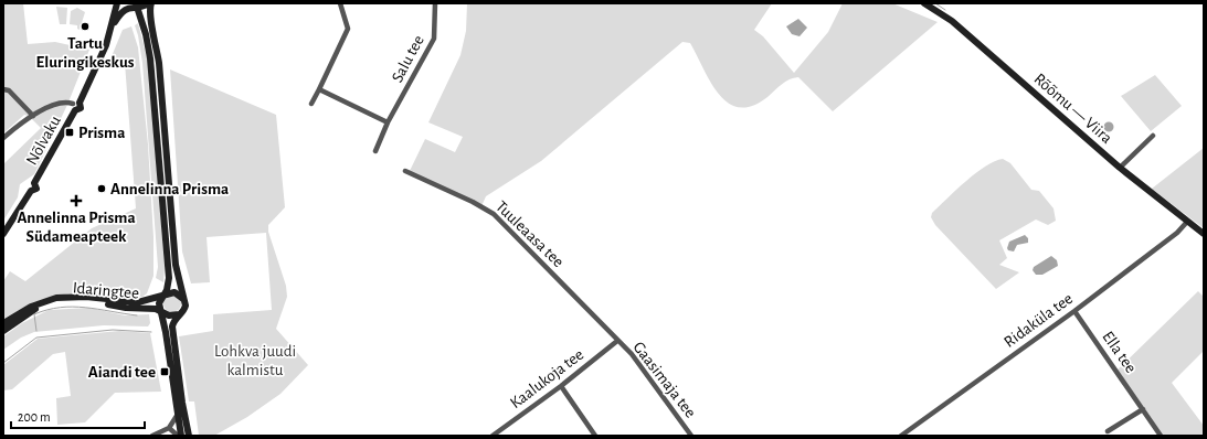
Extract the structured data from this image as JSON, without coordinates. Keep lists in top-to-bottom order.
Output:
{
  "streets": {
    "main road": ["Rõõmu — Viira", "Nõlvaku", "Idaringtee"],
    "street": [
      "Salu tee",
      "Tuuleaasa tee",
      "Ridaküla tee",
      "Ella tee",
      "Kaalukoja tee",
      "Gaasimaja tee"
    ]
  },
  "crossings": [
    ["Rõõmu — Viira", "Ridaküla tee"],
    ["Tuuleaasa tee", "Kaalukoja tee"],
    ["Tuuleaasa tee", "Gaasimaja tee"],
    ["Ridaküla tee", "Ella tee"],
    ["Kaalukoja tee", "Gaasimaja tee"]
  ],
  "parks": ["Lohkva juudi kalmistu"],
  "places": {
    "other": ["Tartu Eluringikeskus", "Annelinna Prisma"],
    "transit": ["Prisma", "Aiandi tee"],
    "health": ["Annelinna Prisma Südameapteek"]
  },
  "scale_bar": "200 m"
}
